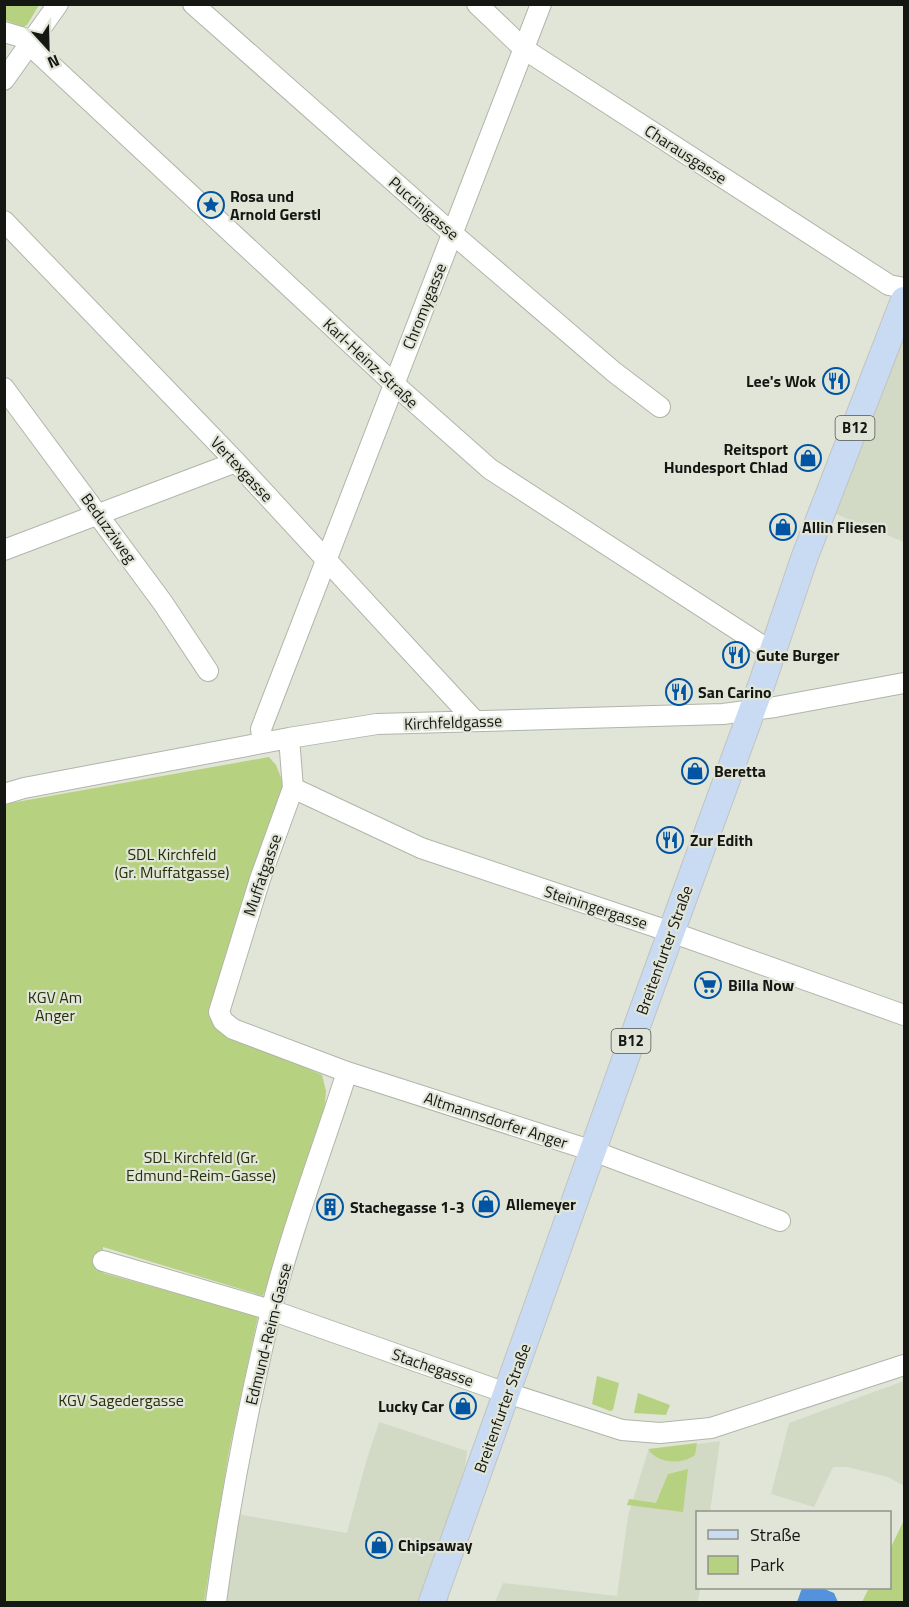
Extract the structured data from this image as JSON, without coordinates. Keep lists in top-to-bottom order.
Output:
{
  "streets": {
    "main road": ["B12", "Breitenfurter Straße"],
    "street": [
      "Charausgasse",
      "Puccinigasse",
      "Chromygasse",
      "Karl-Heinz-Straße",
      "Vertexgasse",
      "Beduzziweg",
      "Kirchfeldgasse",
      "Muffatgasse",
      "Steiningergasse",
      "Altmannsdorfer Anger",
      "Edmund-Reim-Gasse",
      "Stachegasse"
    ]
  },
  "crossings": [
    ["Charausgasse", "Chromygasse"],
    ["Puccinigasse", "Chromygasse"],
    ["Chromygasse", "Karl-Heinz-Straße"],
    ["Chromygasse", "Vertexgasse"],
    ["Chromygasse", "Kirchfeldgasse"],
    ["Karl-Heinz-Straße", "Breitenfurter Straße"],
    ["Vertexgasse", "Kirchfeldgasse"],
    ["Kirchfeldgasse", "Muffatgasse"],
    ["Kirchfeldgasse", "Breitenfurter Straße"],
    ["Muffatgasse", "Steiningergasse"],
    ["Muffatgasse", "Altmannsdorfer Anger"],
    ["Steiningergasse", "Breitenfurter Straße"],
    ["Breitenfurter Straße", "Altmannsdorfer Anger"],
    ["Breitenfurter Straße", "Stachegasse"],
    ["Altmannsdorfer Anger", "Edmund-Reim-Gasse"],
    ["Edmund-Reim-Gasse", "Stachegasse"]
  ],
  "parks": [
    "SDL Kirchfeld (Gr. Muffatgasse)",
    "KGV Am Anger",
    "SDL Kirchfeld (Gr. Edmund-Reim-Gasse)",
    "KGV Sagedergasse"
  ],
  "places": {
    "place": ["Rosa und Arnold Gerstl"],
    "restaurant": [
      "Lee's Wok",
      "Gute Burger",
      "San Carino",
      "Zur Edith"
    ],
    "shop": [
      "Reitsport Hundesport Chlad",
      "Allin Fliesen",
      "Beretta",
      "Allemeyer",
      "Lucky Car",
      "Chipsaway"
    ],
    "supermarket": ["Billa Now"],
    "building": ["Stachegasse 1-3"]
  },
  "legend": ["Straße", "Park"],
  "north": "bottom"
}
